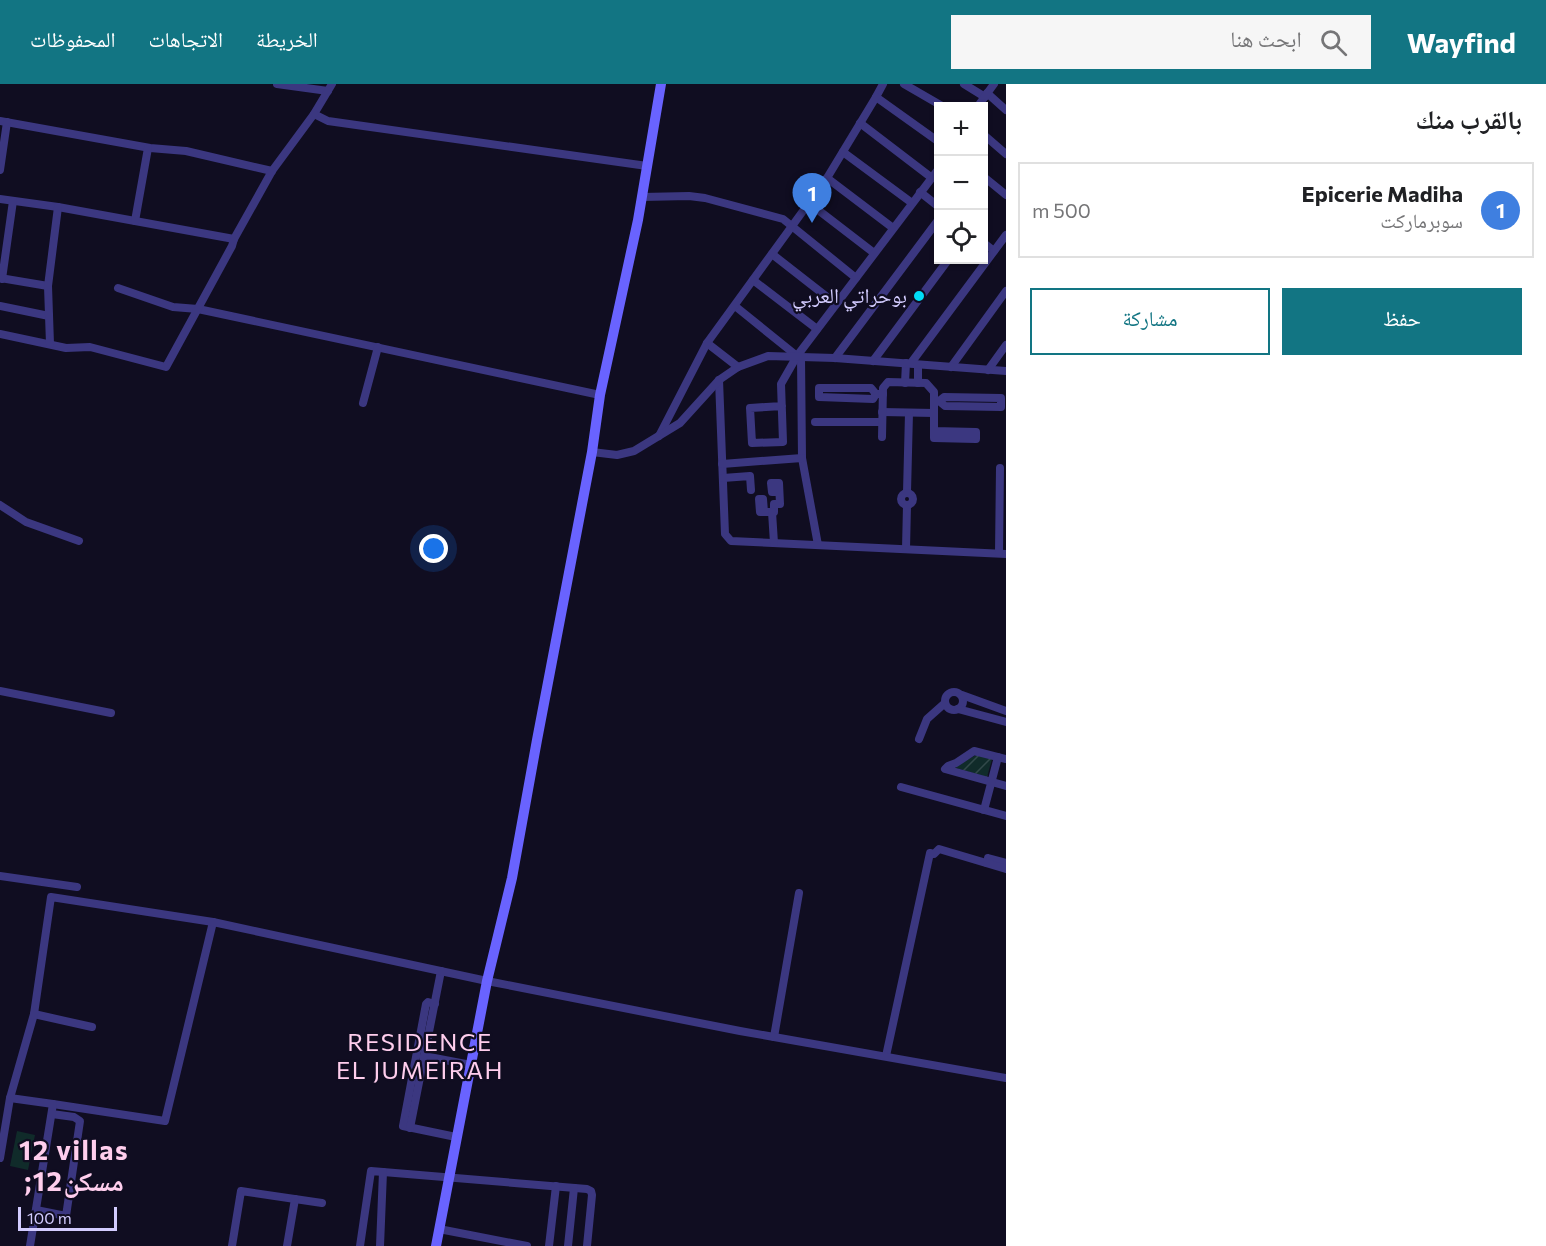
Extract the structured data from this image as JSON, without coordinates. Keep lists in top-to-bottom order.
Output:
{
  "districts": ["RESIDENCE EL JUMEIRAH", "12 villas ;12مسكن"],
  "places": ["بوحراتي العربي"],
  "scale_bar": "100 m",
  "page": {
    "header": "Wayfind",
    "search": "ابحث هنا",
    "nav": ["الخريطة", "الاتجاهات", "المحفوظات"],
    "heading": "بالقرب منك",
    "map_buttons": ["+", "−"],
    "list": [
      {
        "mark": "1",
        "name": "Epicerie Madiha",
        "note": "سوبرماركت",
        "value": "500 m"
      }
    ],
    "pins": "1",
    "buttons": ["حفظ", "مشاركة"],
    "scale": "100 m"
  }
}
